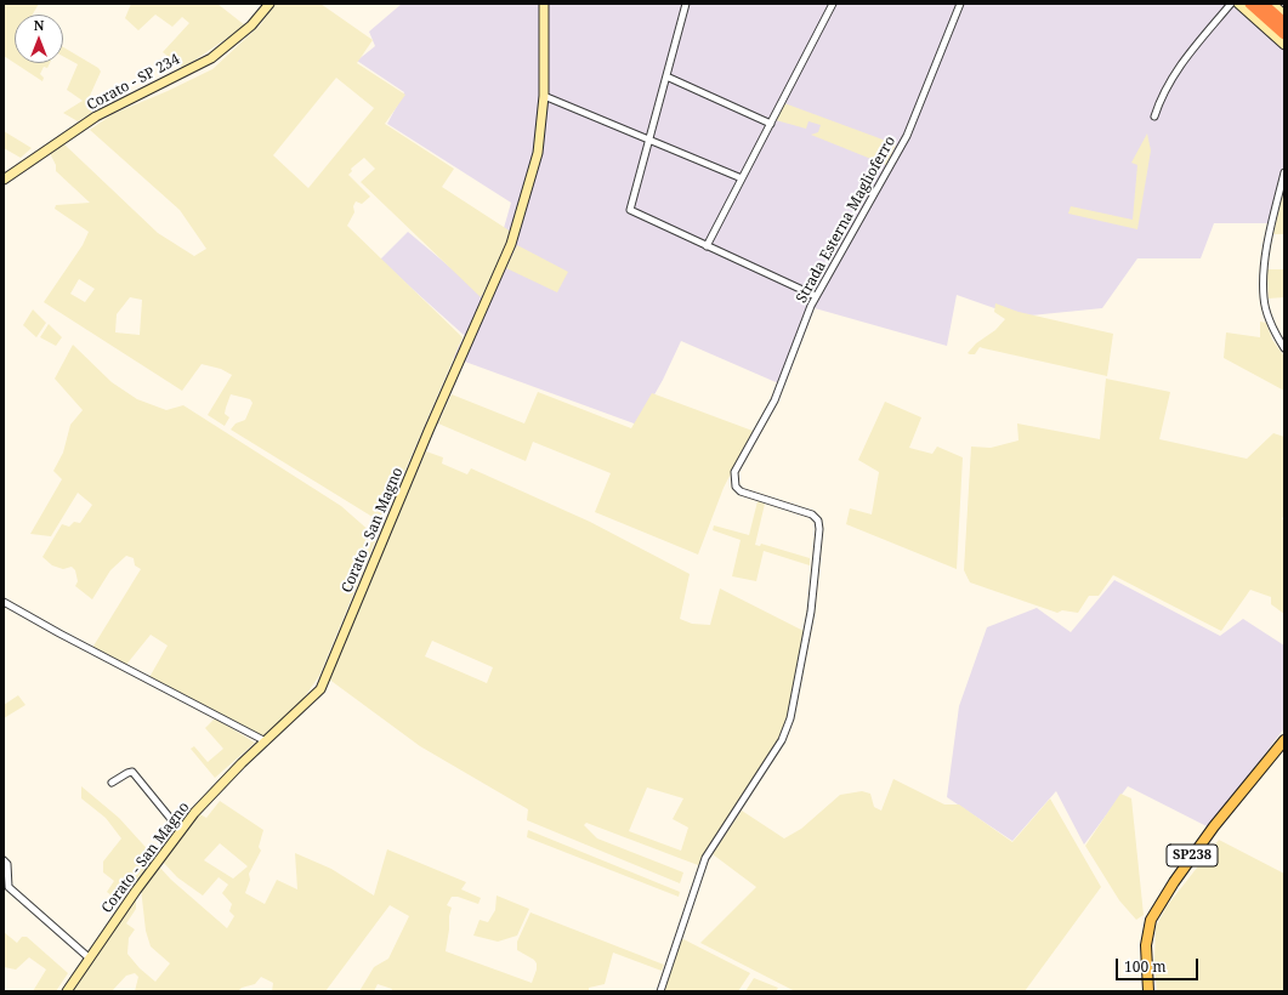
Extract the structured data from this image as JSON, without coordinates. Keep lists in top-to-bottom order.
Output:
{
  "streets": {
    "main road": ["Corato - SP 234", "Corato - San Magno", "SP238"],
    "street": ["Strada Esterna Maglioferro"]
  },
  "scale_bar": "100 m",
  "north": "top"
}
